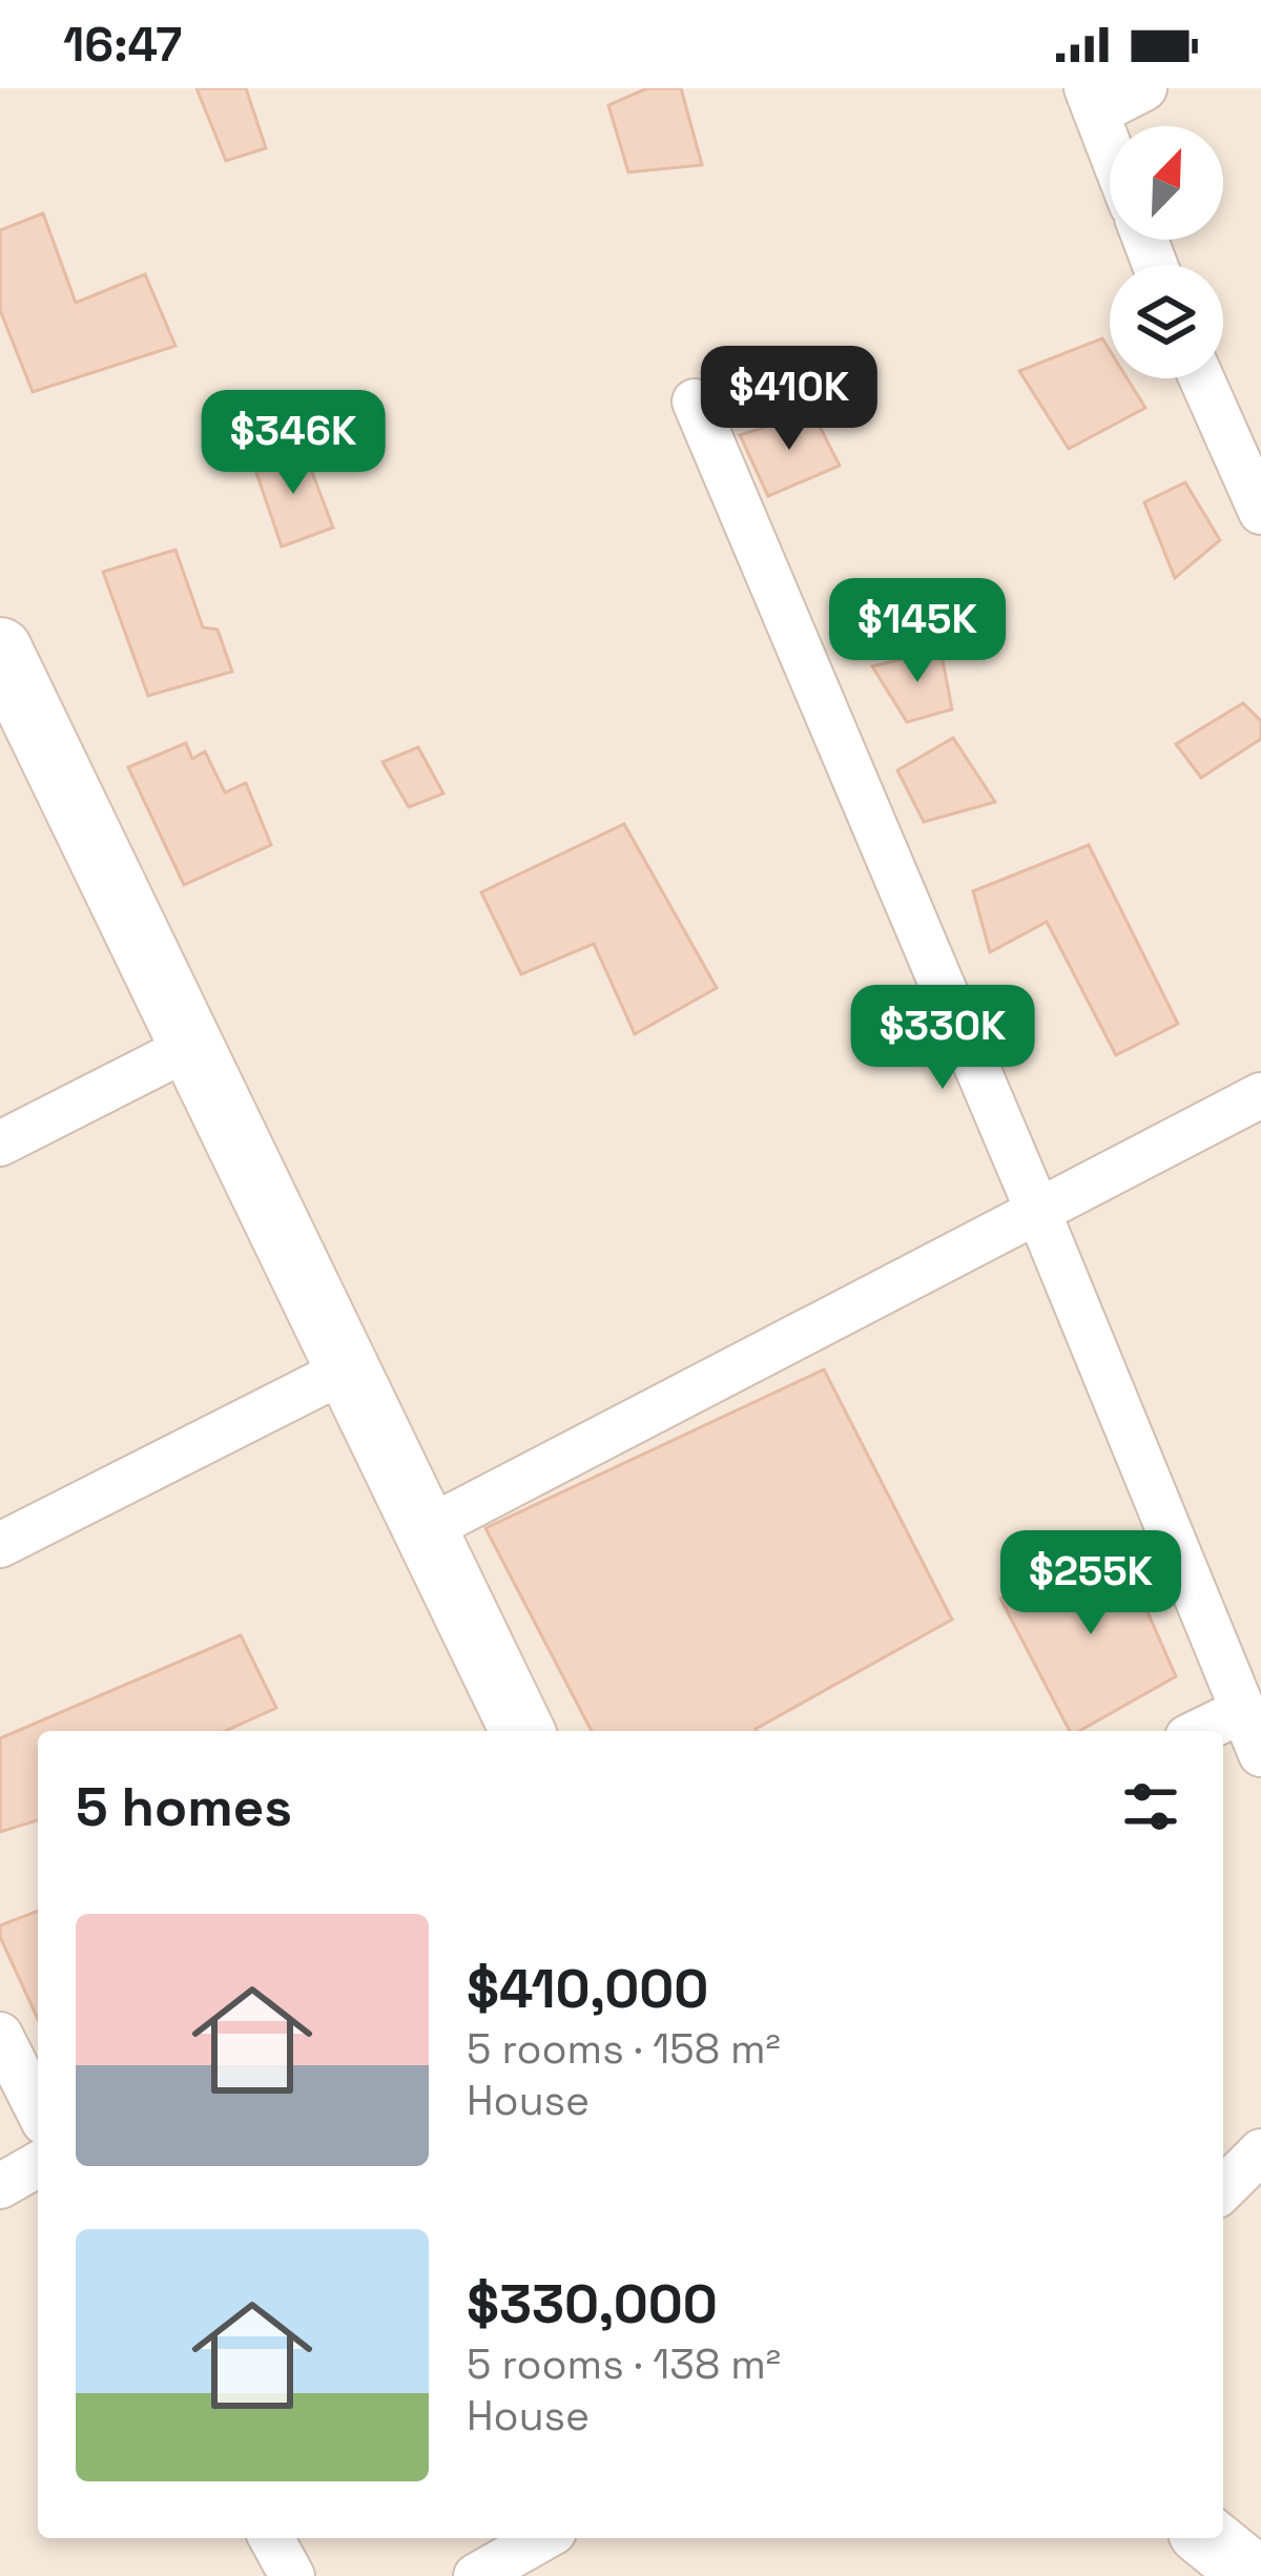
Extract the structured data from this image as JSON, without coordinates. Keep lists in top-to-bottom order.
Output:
{
  "north": "top right",
  "page": {
    "status": "16:47",
    "price": [
      "$410K",
      "$346K",
      "$145K",
      "$330K",
      "$255K"
    ],
    "heading": "5 homes",
    "list": [
      {
        "name": "$410,000",
        "note": "5 rooms · 158 m² · House"
      },
      {
        "name": "$330,000",
        "note": "5 rooms · 138 m² · House"
      }
    ]
  }
}
